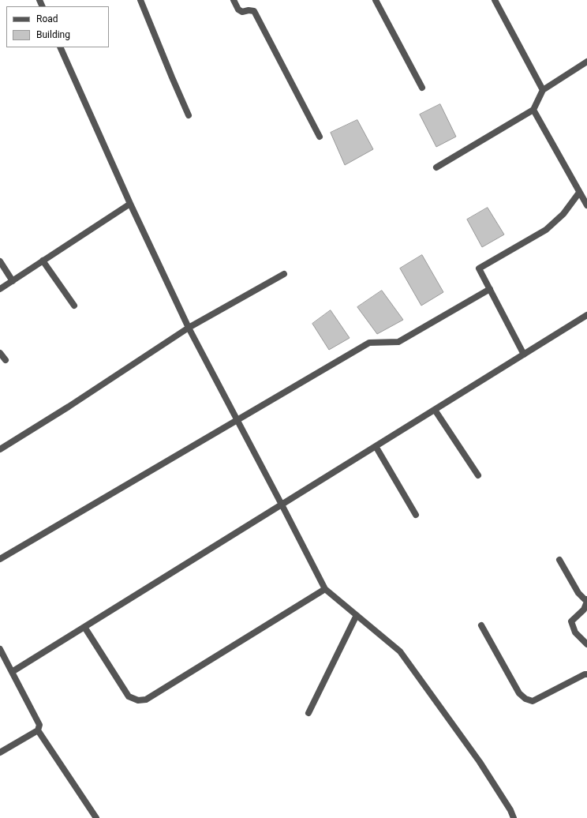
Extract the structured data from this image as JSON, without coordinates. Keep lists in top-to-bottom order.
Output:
{
  "legend": ["Road", "Building"]
}
